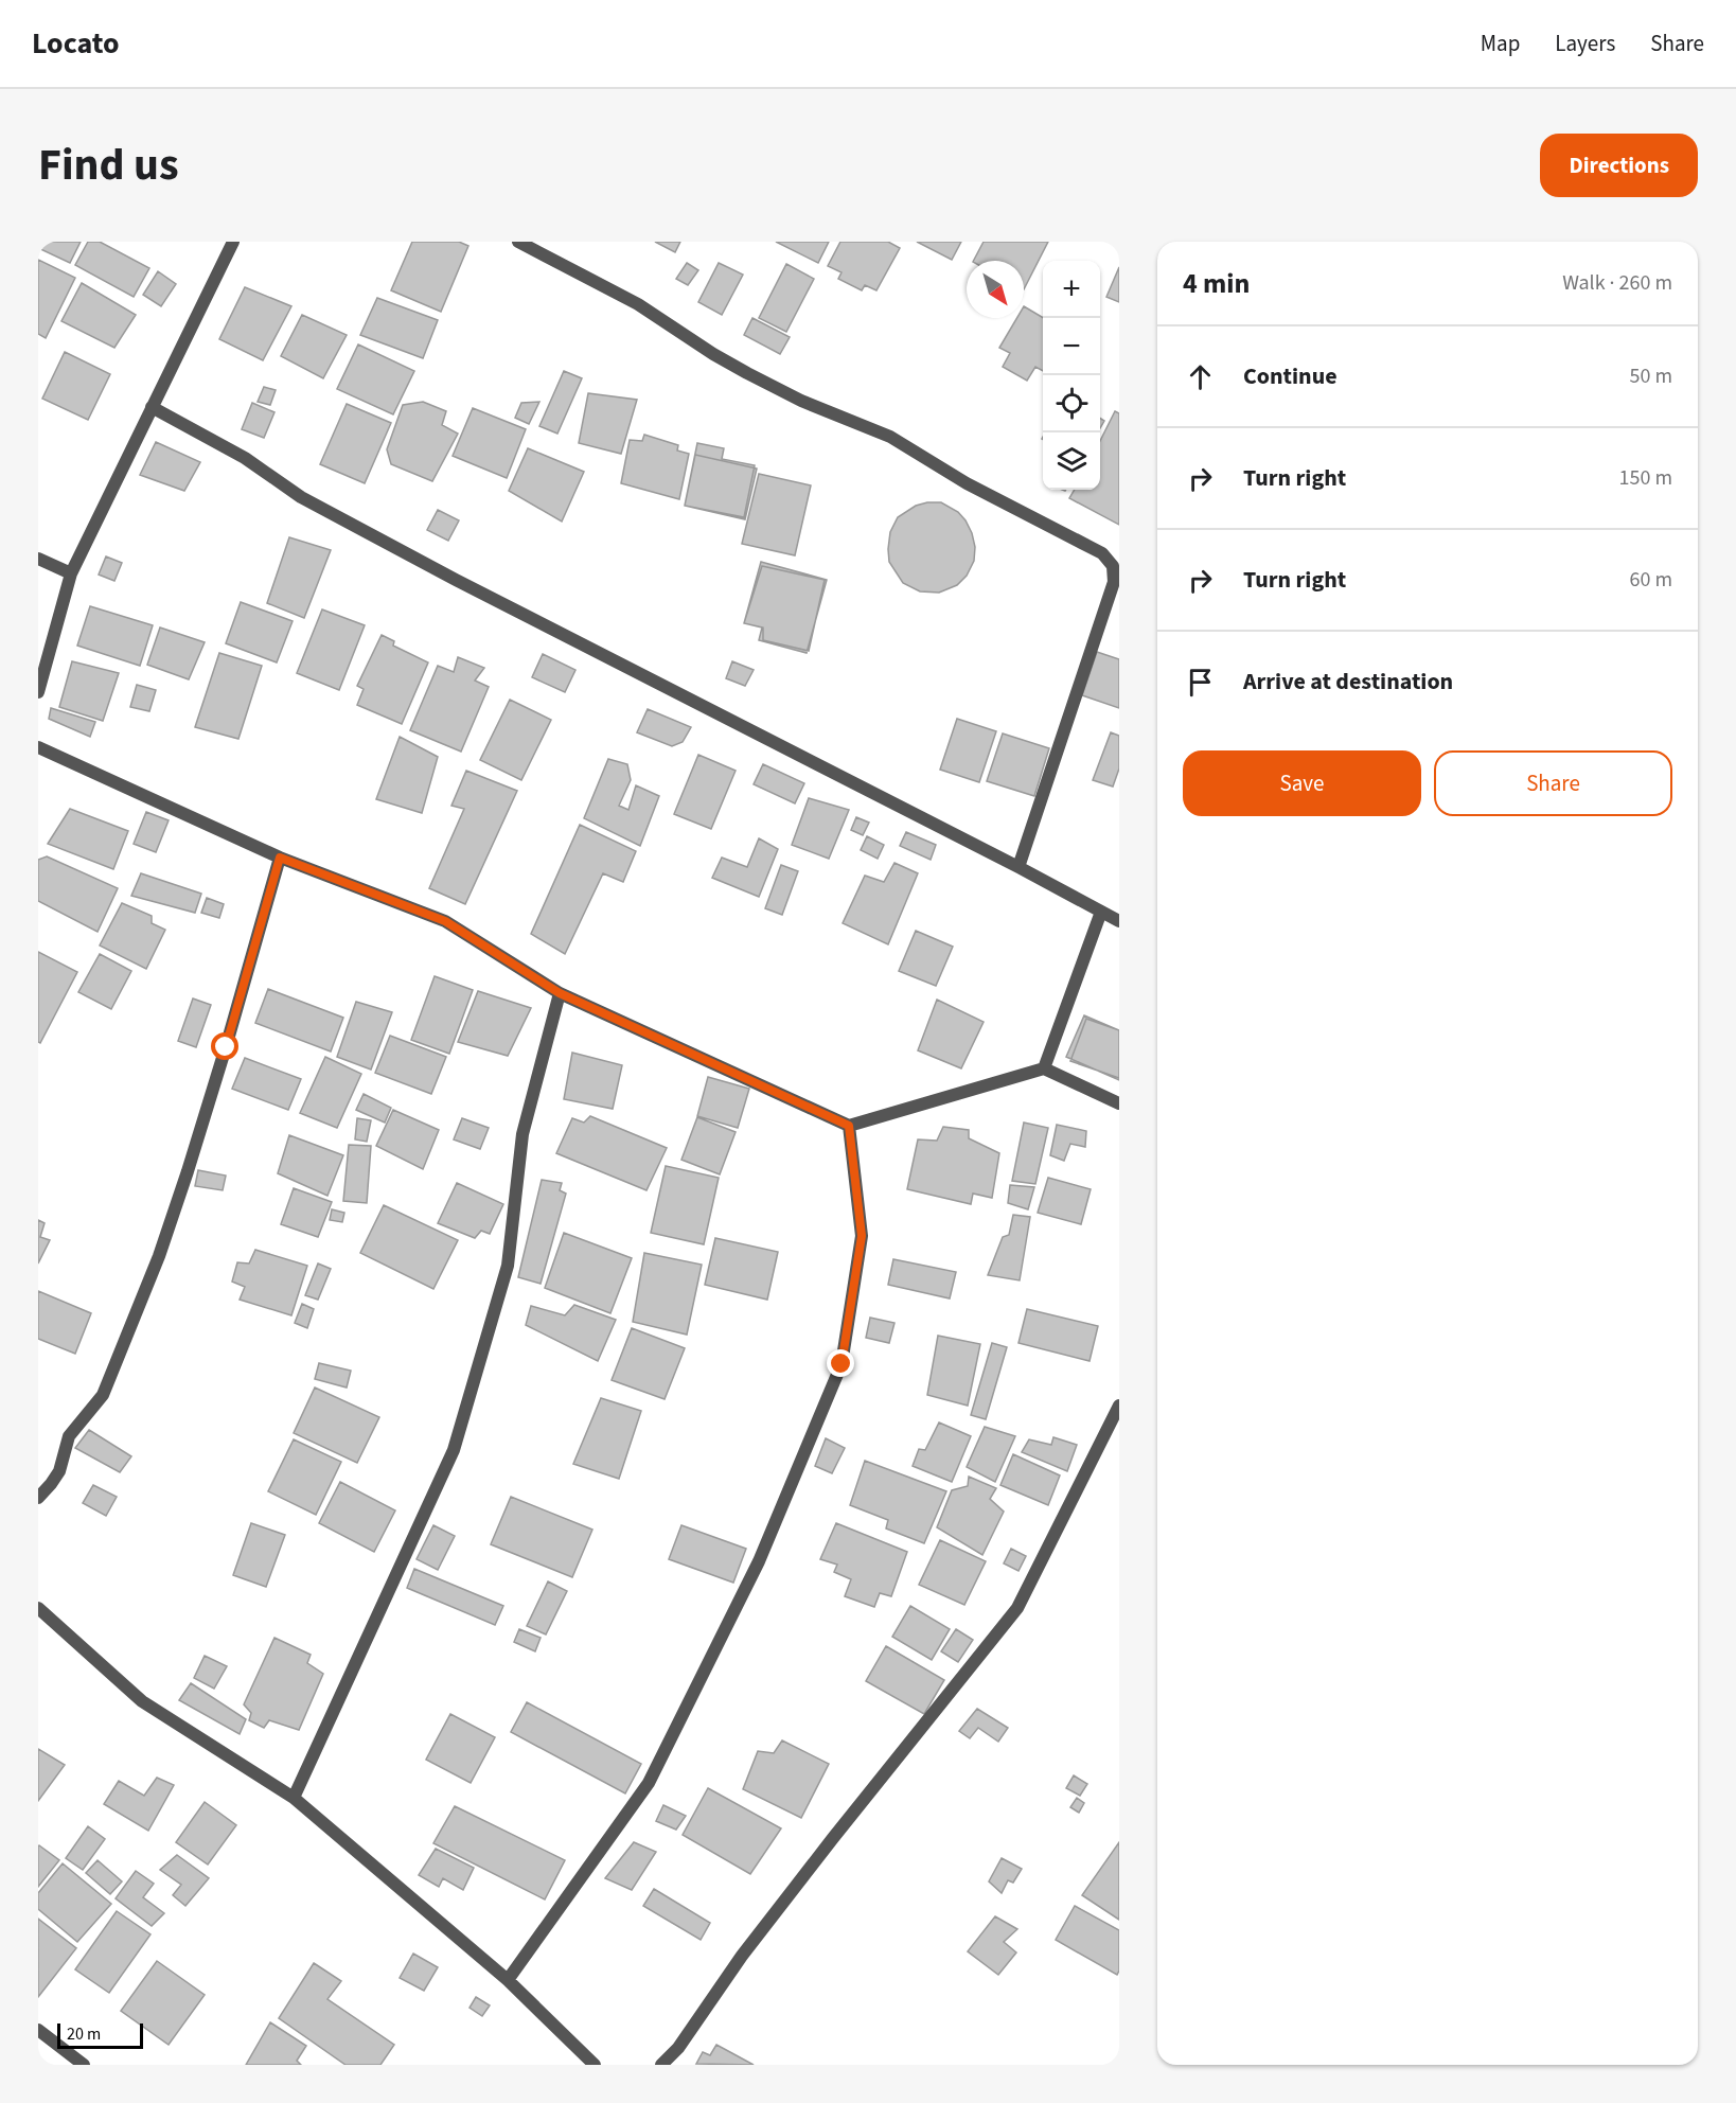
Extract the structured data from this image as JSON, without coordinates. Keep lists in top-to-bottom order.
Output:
{
  "scale_bar": "20 m",
  "north": "bottom right",
  "page": {
    "header": "Locato",
    "nav": ["Map", "Layers", "Share"],
    "title": "Find us",
    "buttons": [
      "Directions",
      ["Save", "Share"]
    ],
    "heading": ["4 min", "Walk · 260 m"],
    "map_buttons": ["+", "−"],
    "list": [
      ["Continue", "50 m"],
      ["Turn right", "150 m"],
      ["Turn right", "60 m"],
      "Arrive at destination"
    ],
    "scale": "20 m"
  }
}
